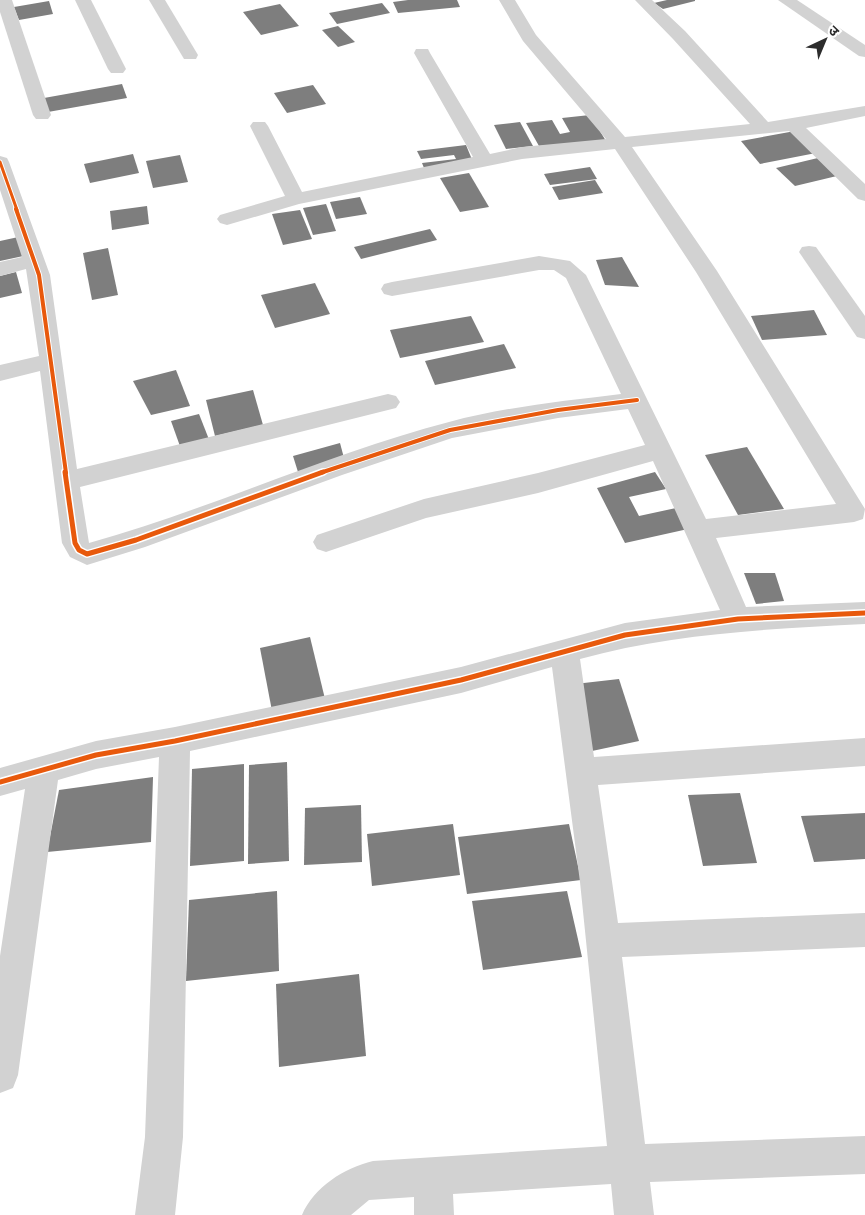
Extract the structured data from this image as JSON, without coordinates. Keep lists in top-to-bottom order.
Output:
{
  "north": "top right"
}
